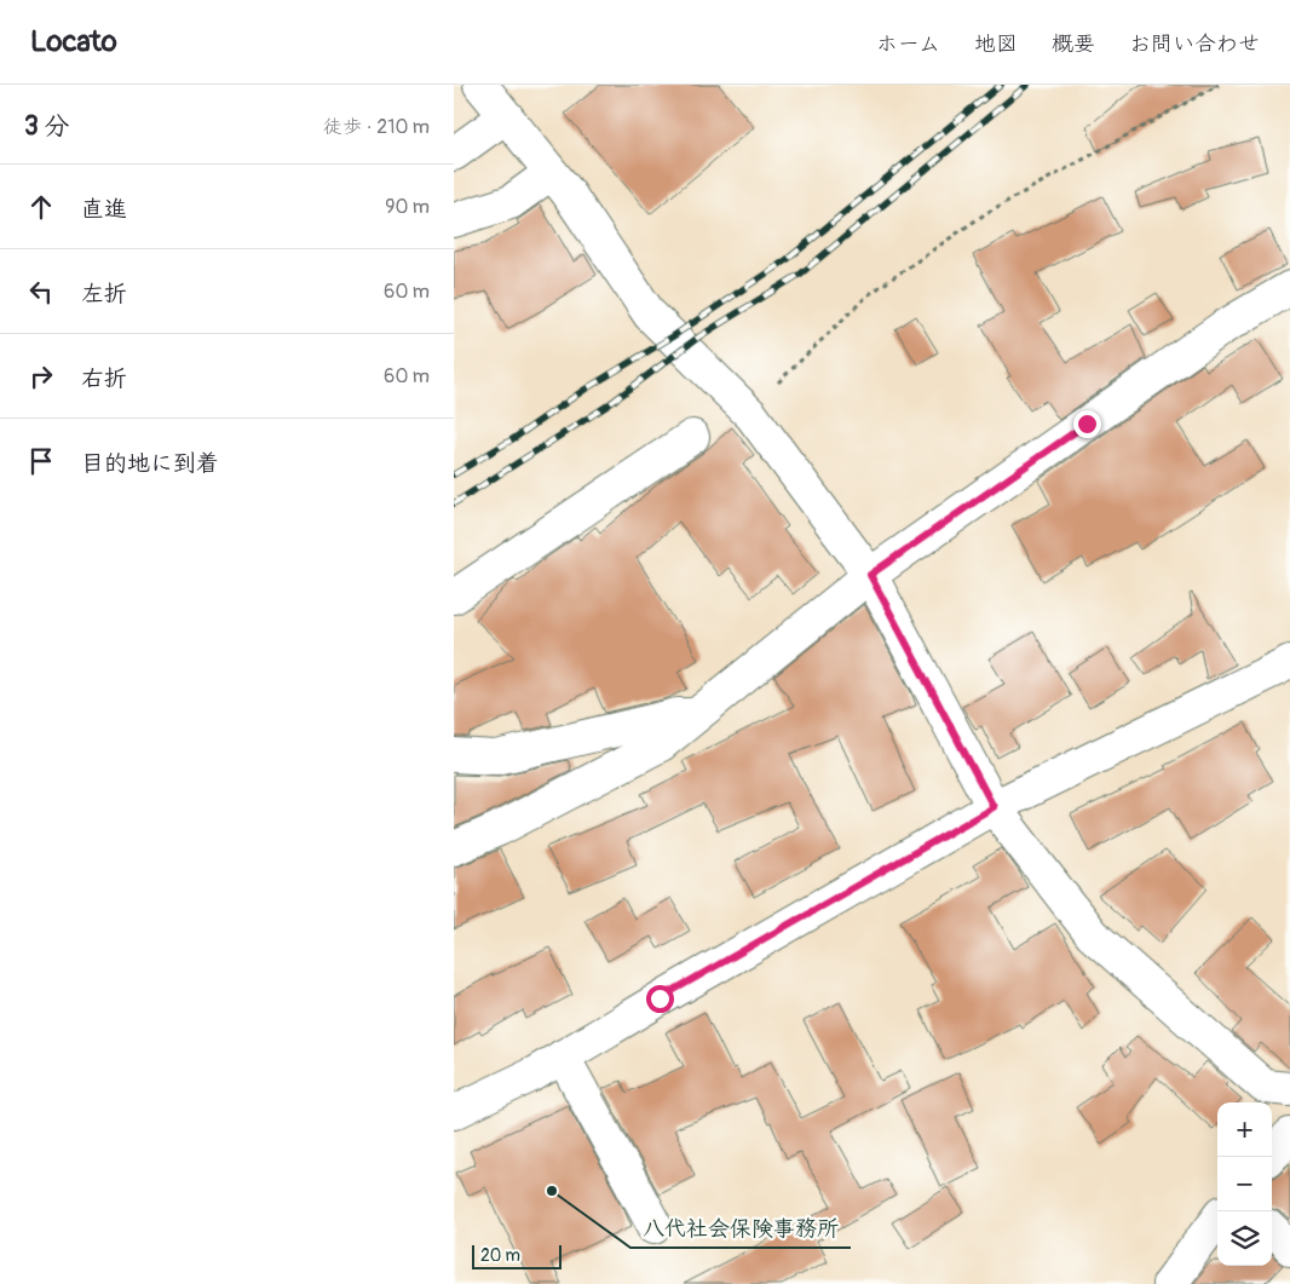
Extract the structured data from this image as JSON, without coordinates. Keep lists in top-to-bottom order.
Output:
{
  "places": ["八代社会保険事務所"],
  "scale_bar": "20 m",
  "page": {
    "header": "Locato",
    "nav": [
      "ホーム",
      "地図",
      "概要",
      "お問い合わせ"
    ],
    "heading": ["3 分", "徒歩 · 210 m"],
    "list": [
      ["直進", "90 m"],
      ["左折", "60 m"],
      ["右折", "60 m"],
      "目的地に到着"
    ],
    "map_buttons": ["+", "−"],
    "scale": "20 m"
  }
}
